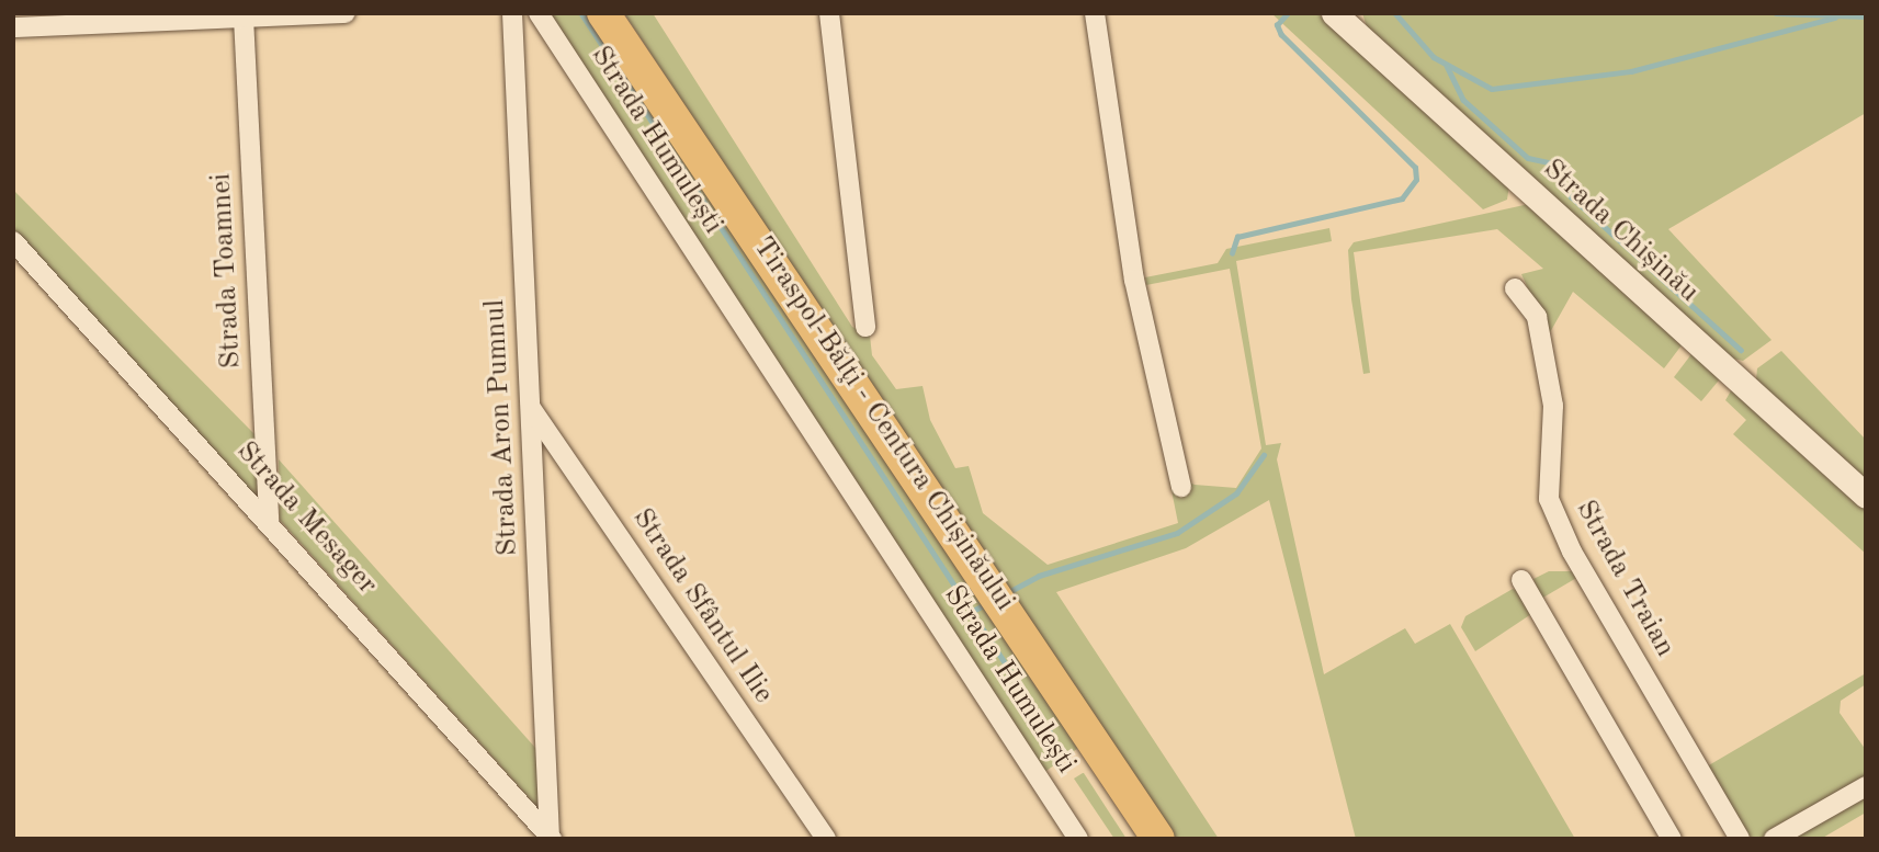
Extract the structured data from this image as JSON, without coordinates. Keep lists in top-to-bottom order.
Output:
{
  "streets": {
    "highway": ["Tiraspol-Bălţi - Centura Chișinăului"],
    "street": [
      "Strada Humulești",
      "Strada Chișinău",
      "Strada Toamnei",
      "Strada Aron Pumnul",
      "Strada Mesager",
      "Strada Traian",
      "Strada Sfântul Ilie"
    ]
  },
  "crossings": [
    ["Strada Toamnei", "Strada Mesager"],
    ["Strada Aron Pumnul", "Strada Mesager"],
    ["Strada Aron Pumnul", "Strada Sfântul Ilie"]
  ]
}
